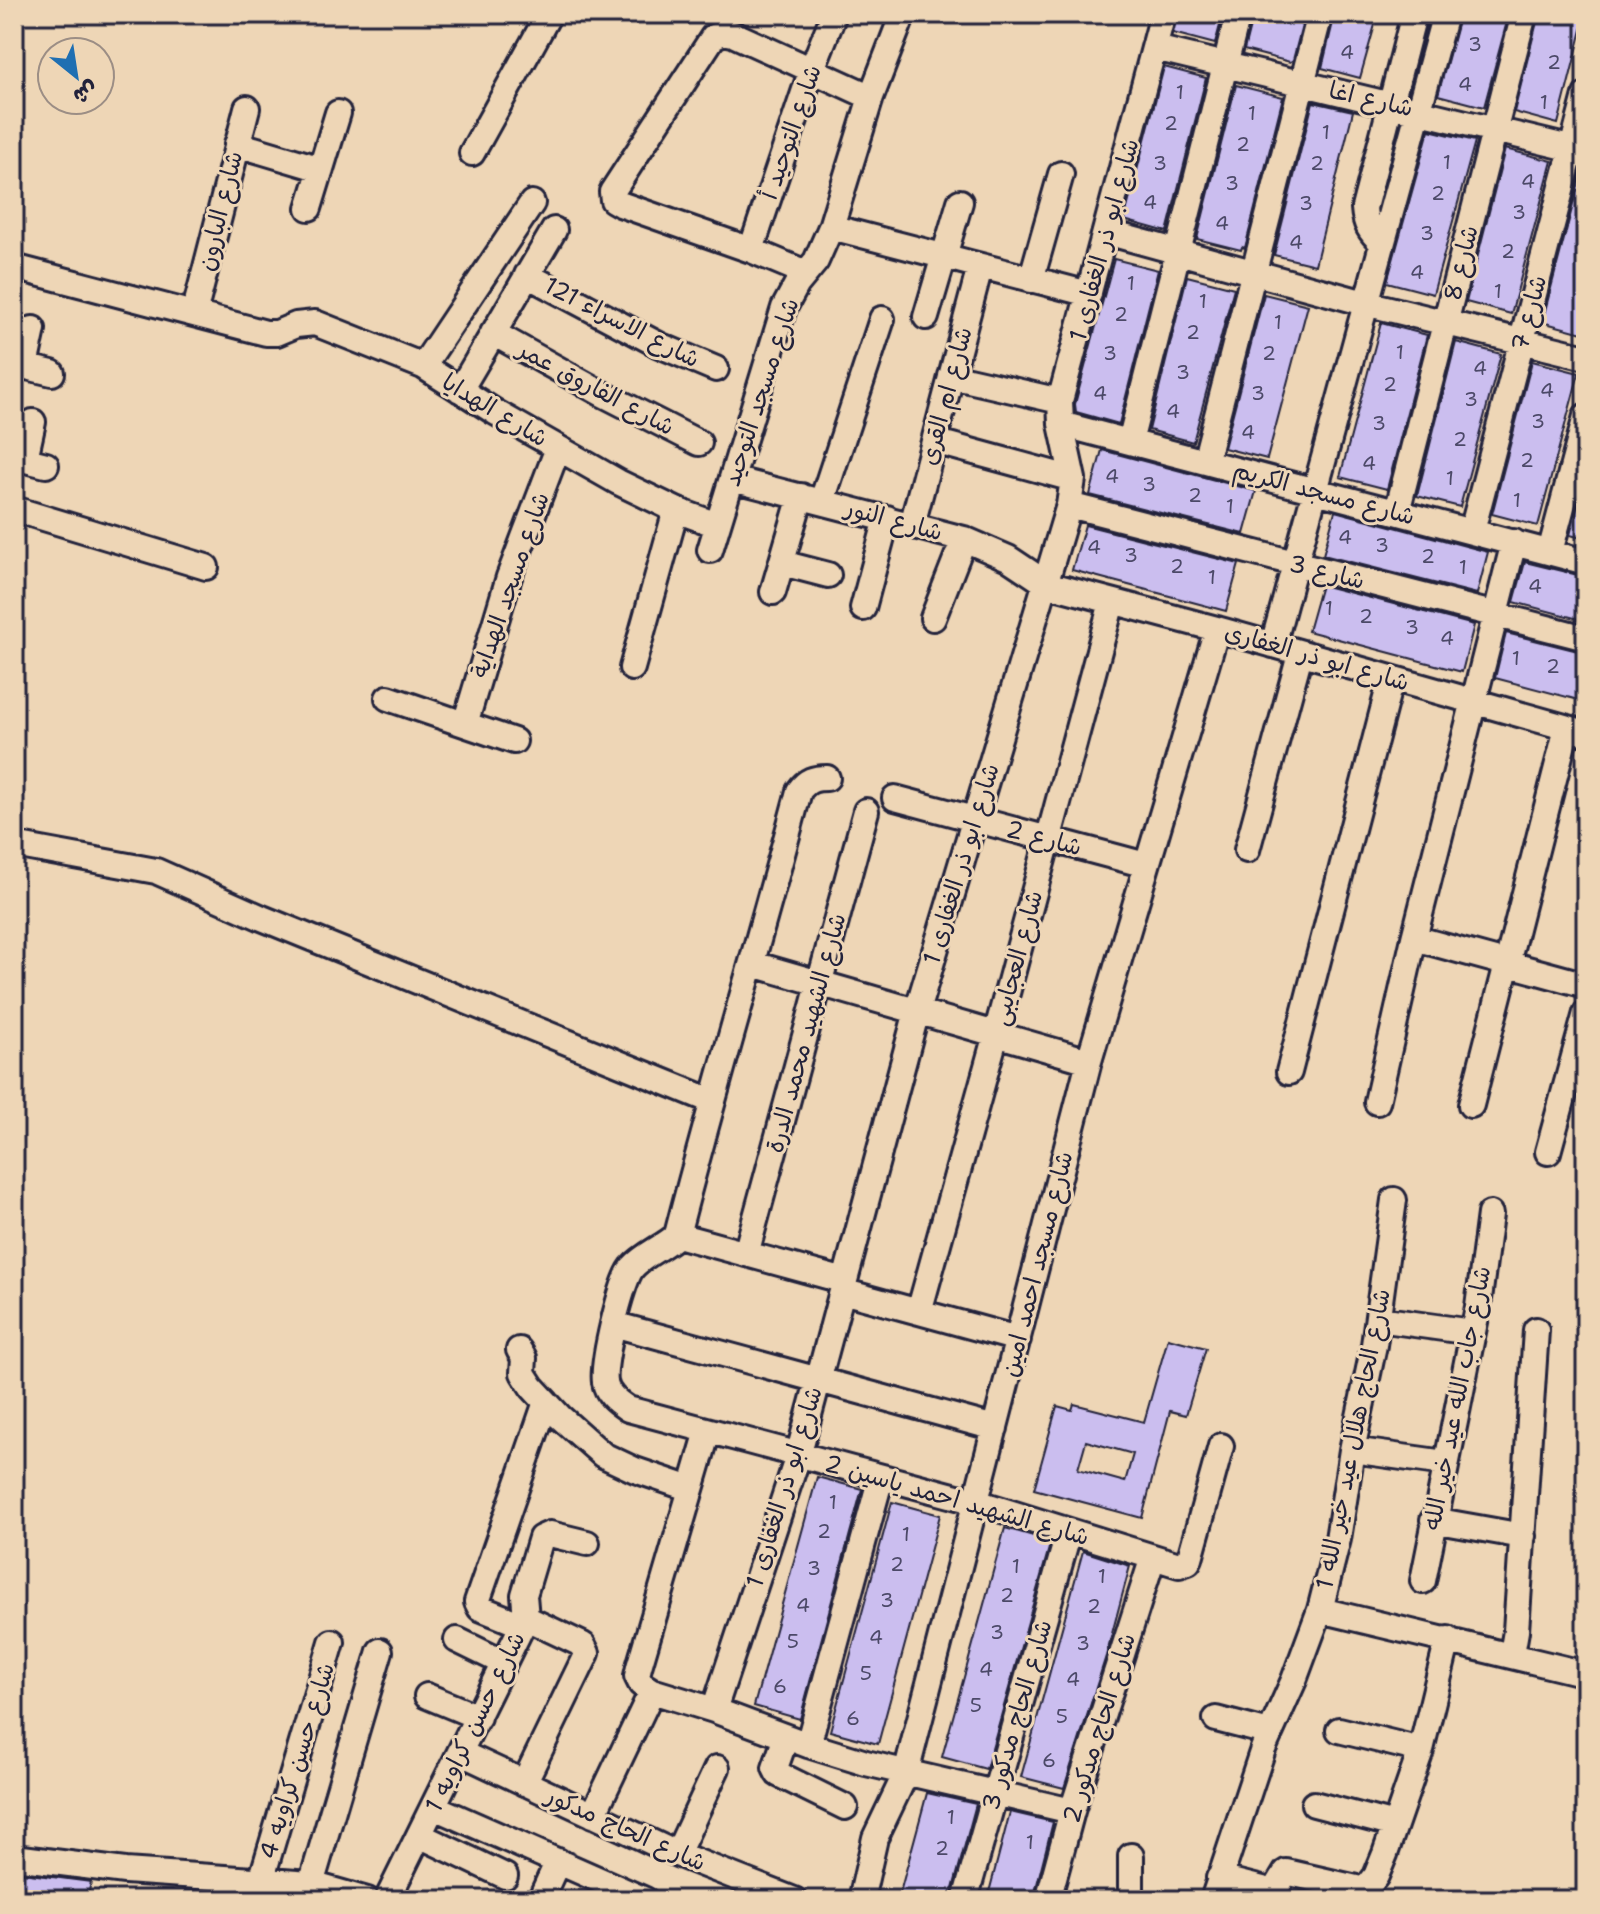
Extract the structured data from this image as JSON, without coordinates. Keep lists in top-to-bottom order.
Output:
{
  "streets": {
    "street": [
      "شارع اغا",
      "شارع التوحيد أ",
      "شارع البارون",
      "شارع ابو ذر الغفارى 1",
      "شارع 8",
      "شارع 7",
      "شارع الاسراء 121",
      "شارع الفاروق عمر",
      "شارع مسجد التوحيد",
      "شارع ام القرى",
      "شارع الهدايا",
      "شارع مسجد الكريم",
      "شارع النور",
      "شارع 3",
      "شارع مسجد الهداية",
      "شارع ابو ذر الغفارى",
      "شارع 2",
      "شارع العجايبى",
      "شارع الشهيد محمد الدرة",
      "شارع مسجد احمد امين",
      "شارع جاب الله عيد خير الله",
      "شارع الحاج هلال عيد خير الله 1",
      "شارع الشهيد احمد ياسين 2",
      "شارع الحاج مدكور 3",
      "شارع حسن كراويه 1",
      "شارع الحاج مدكور 2",
      "شارع حسن كراويه 4",
      "شارع الحاج مدكور"
    ]
  },
  "crossings": [
    ["شارع اغا", "شارع ابو ذر الغفارى 1"],
    ["شارع اغا", "شارع 8"],
    ["شارع اغا", "شارع 7"],
    ["شارع البارون", "شارع الهدايا"],
    ["شارع ابو ذر الغفارى 1", "شارع مسجد الكريم"],
    ["شارع ابو ذر الغفارى 1", "شارع النور"],
    ["شارع ابو ذر الغفارى 1", "شارع 3"],
    ["شارع ابو ذر الغفارى 1", "شارع ابو ذر الغفارى"],
    ["شارع ابو ذر الغفارى 1", "شارع 2"],
    ["شارع ابو ذر الغفارى 1", "شارع الشهيد احمد ياسين 2"],
    ["شارع 8", "شارع مسجد الكريم"],
    ["شارع 7", "شارع مسجد الكريم"],
    ["شارع مسجد التوحيد", "شارع الهدايا"],
    ["شارع مسجد التوحيد", "شارع النور"],
    ["شارع ام القرى", "شارع مسجد الكريم"],
    ["شارع ام القرى", "شارع النور"],
    ["شارع الهدايا", "شارع مسجد الهداية"],
    ["شارع النور", "شارع ابو ذر الغفارى"],
    ["شارع ابو ذر الغفارى", "شارع العجايبى"],
    ["شارع ابو ذر الغفارى", "شارع مسجد احمد امين"],
    ["شارع 2", "شارع العجايبى"],
    ["شارع 2", "شارع مسجد احمد امين"],
    ["شارع مسجد احمد امين", "شارع الشهيد احمد ياسين 2"],
    ["شارع الشهيد احمد ياسين 2", "شارع الحاج مدكور 3"],
    ["شارع الشهيد احمد ياسين 2", "شارع الحاج مدكور 2"],
    ["شارع حسن كراويه 1", "شارع الحاج مدكور"]
  ],
  "house_numbers": [
    "3",
    "4",
    "2",
    "4",
    "1",
    "1",
    "1",
    "2",
    "1",
    "2",
    "1",
    "3",
    "2",
    "4",
    "3",
    "2",
    "4",
    "3",
    "3",
    "4",
    "3",
    "4",
    "2",
    "4",
    "1",
    "1",
    "1",
    "2",
    "1",
    "2",
    "1",
    "3",
    "2",
    "4",
    "3",
    "2",
    "4",
    "4",
    "3",
    "3",
    "4",
    "3",
    "3",
    "4",
    "2",
    "2",
    "4",
    "4",
    "1",
    "3",
    "2",
    "1",
    "1",
    "4",
    "3",
    "4",
    "3",
    "2",
    "2",
    "1",
    "1",
    "4",
    "1",
    "2",
    "3",
    "4",
    "1",
    "2",
    "1",
    "2",
    "1",
    "2",
    "1",
    "3",
    "1",
    "2",
    "3",
    "4",
    "2",
    "3",
    "4",
    "5",
    "3",
    "4",
    "5",
    "4",
    "6",
    "5",
    "5",
    "6",
    "6",
    "1",
    "1",
    "2"
  ],
  "north": "bottom right"
}
